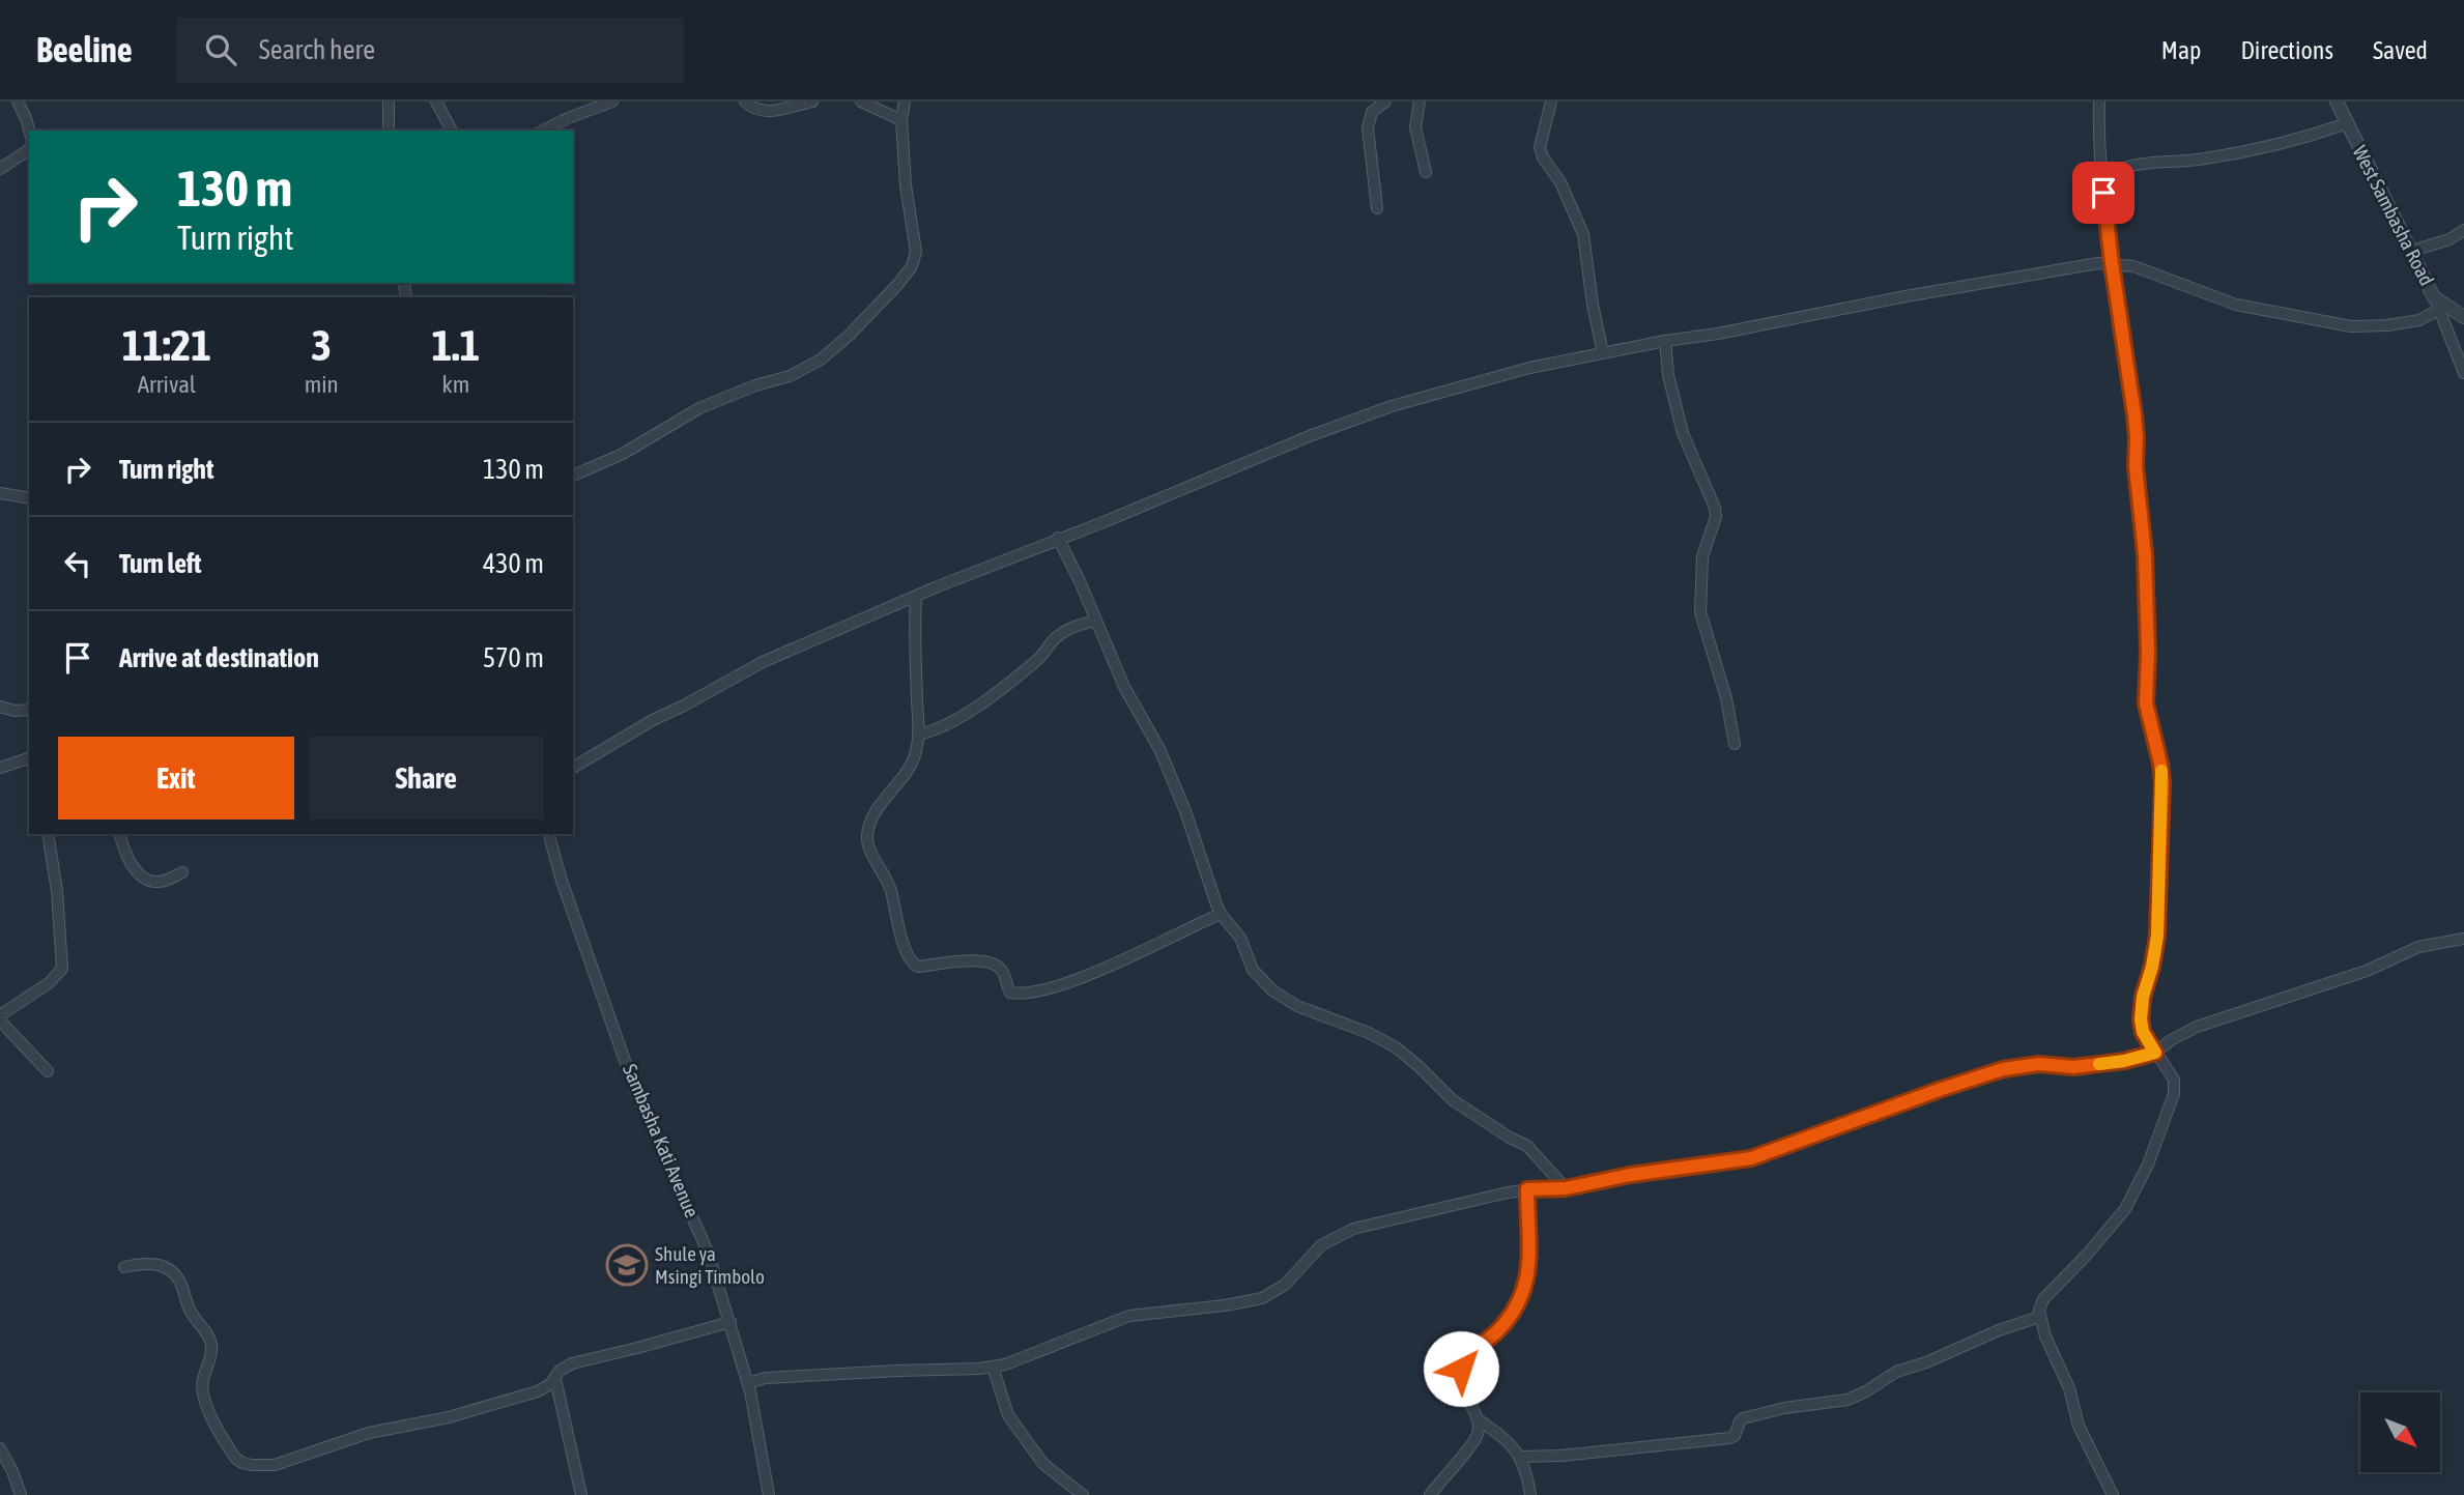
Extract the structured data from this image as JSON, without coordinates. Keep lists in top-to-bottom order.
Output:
{
  "streets": {
    "street": ["West Sambasha Road", "Sambasha Kati Avenue"]
  },
  "places": {
    "school or university": ["Shule ya Msingi Timbolo"]
  },
  "north": "bottom right",
  "page": {
    "header": "Beeline",
    "search": "Search here",
    "nav": ["Map", "Directions", "Saved"],
    "turn": ["130 m", "Turn right"],
    "eta": [
      "11:21",
      "Arrival",
      "3",
      "min",
      "1.1",
      "km"
    ],
    "list": [
      {
        "name": "Turn right",
        "value": "130 m"
      },
      {
        "name": "Turn left",
        "value": "430 m"
      },
      {
        "name": "Arrive at destination",
        "value": "570 m"
      }
    ],
    "buttons": ["Exit", "Share"]
  }
}
